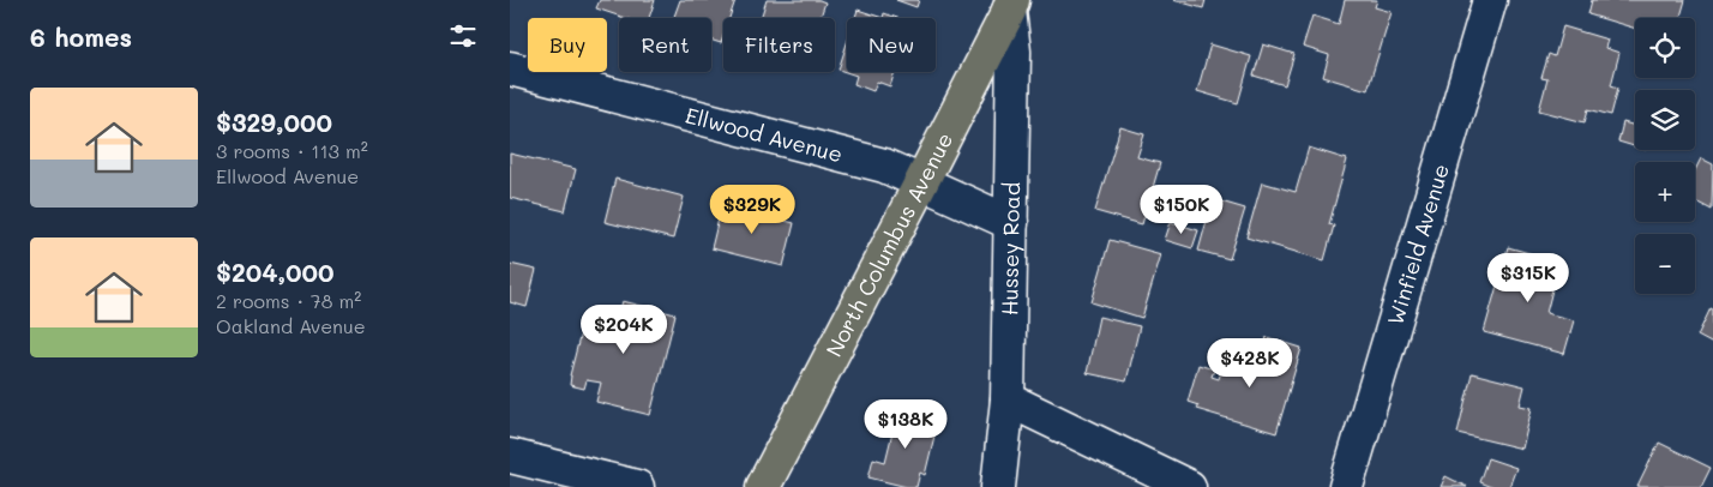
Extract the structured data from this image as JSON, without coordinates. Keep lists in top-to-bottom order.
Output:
{
  "streets": {
    "main road": ["North Columbus Avenue"],
    "street": ["Ellwood Avenue", "Winfield Avenue", "Hussey Road"]
  },
  "crossings": [
    ["Ellwood Avenue", "North Columbus Avenue"],
    ["Ellwood Avenue", "Hussey Road"],
    ["North Columbus Avenue", "Hussey Road"]
  ],
  "page": {
    "heading": "6 homes",
    "map_buttons": ["+", "−"],
    "chip": [
      "Buy",
      "Rent",
      "Filters",
      "New"
    ],
    "list": [
      {
        "name": "$329,000",
        "note": "3 rooms · 113 m² · Ellwood Avenue"
      },
      {
        "name": "$204,000",
        "note": "2 rooms · 78 m² · Oakland Avenue"
      }
    ],
    "price": [
      "$329K",
      "$150K",
      "$315K",
      "$204K",
      "$428K",
      "$138K"
    ]
  }
}
